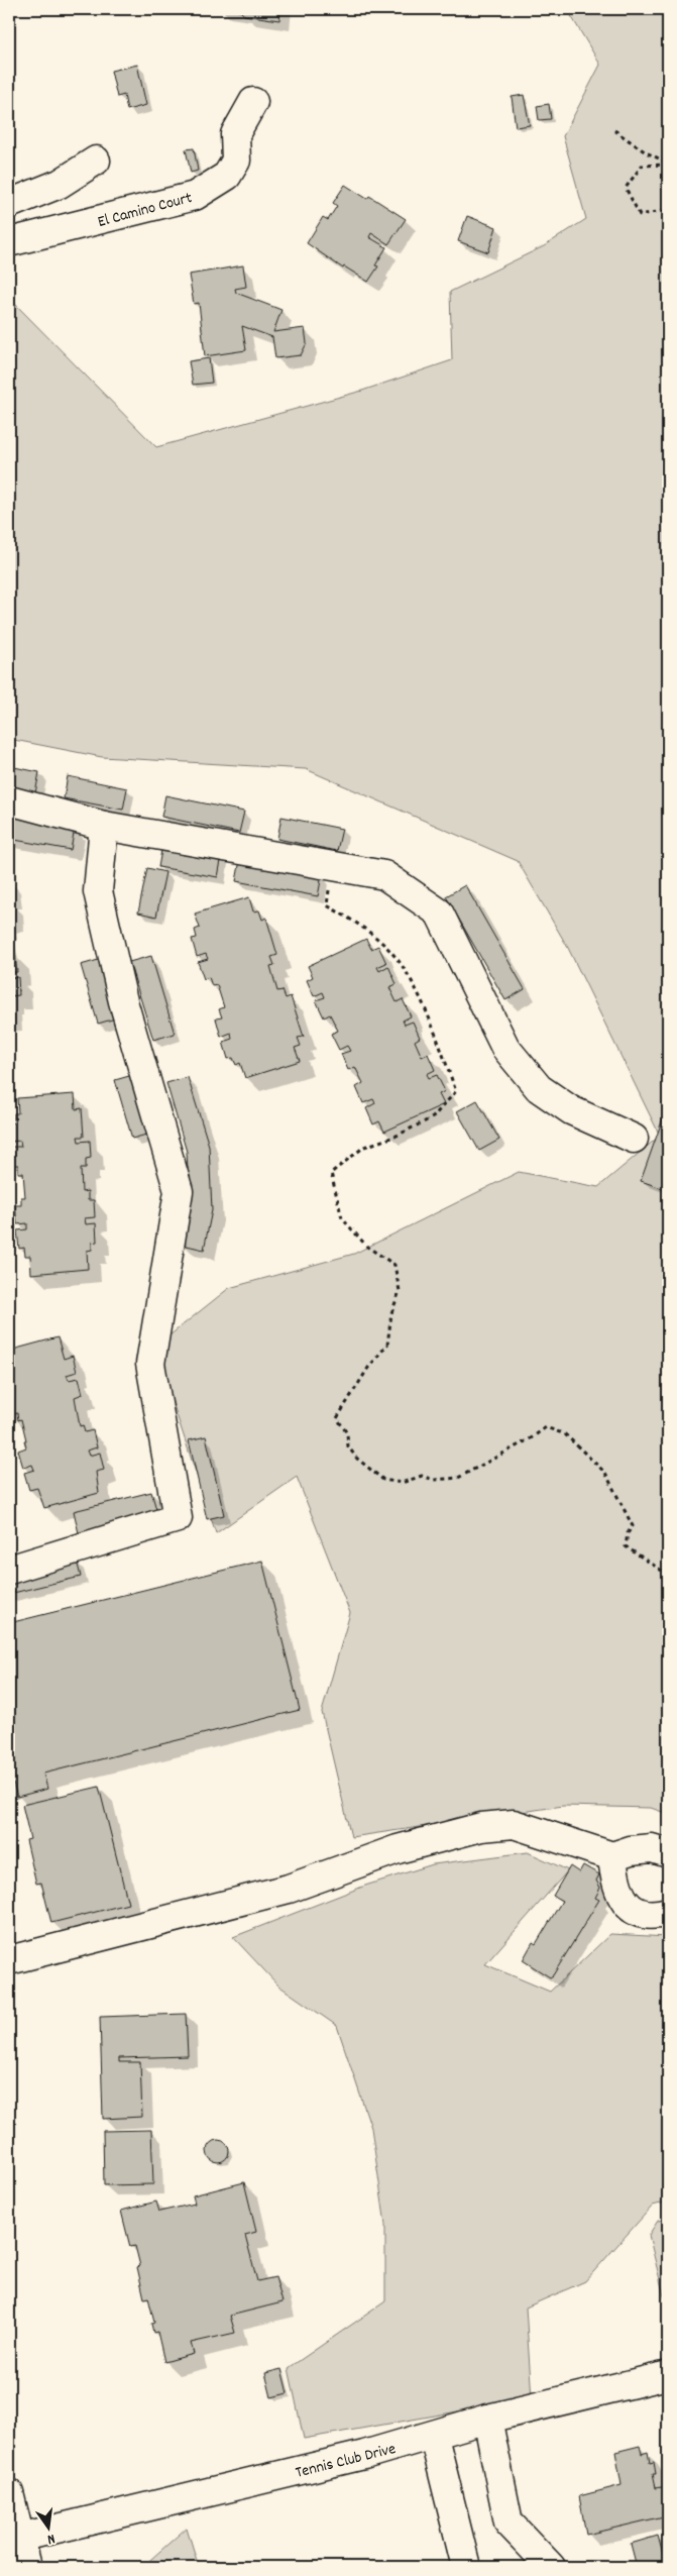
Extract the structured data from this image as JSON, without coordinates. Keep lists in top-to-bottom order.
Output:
{
  "streets": {
    "street": ["El Camino Court", "Tennis Club Drive"]
  },
  "north": "bottom"
}
